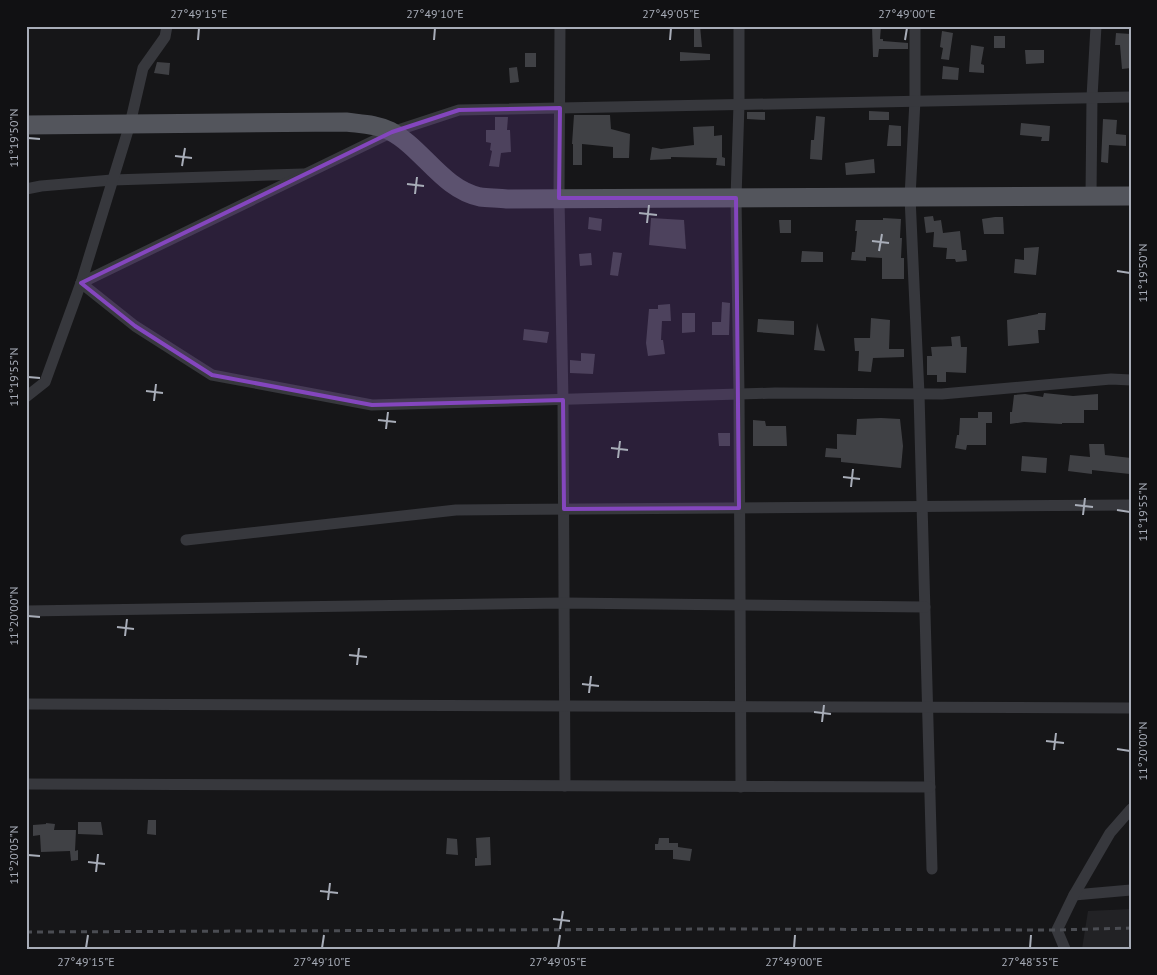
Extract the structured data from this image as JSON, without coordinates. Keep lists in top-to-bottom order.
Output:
{
  "coordinates": [
    "27°49'15\"E",
    "27°49'10\"E",
    "27°49'05\"E",
    "27°49'00\"E",
    "11°19'50\"N",
    "11°19'55\"N",
    "11°20'00\"N",
    "11°20'05\"N",
    "27°48'55\"E"
  ]
}
